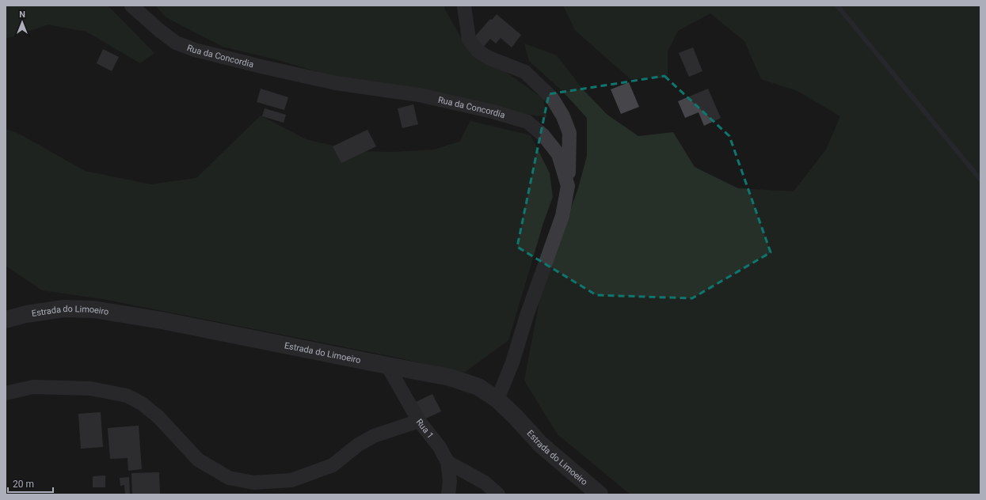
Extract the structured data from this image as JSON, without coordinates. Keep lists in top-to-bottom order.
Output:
{
  "streets": {
    "street": ["Rua da Concordia", "Estrada do Limoeiro", "Rua 1"]
  },
  "crossings": [
    ["Rua da Concordia", "Estrada do Limoeiro"],
    ["Estrada do Limoeiro", "Rua 1"]
  ],
  "scale_bar": "20 m",
  "north": "top"
}
